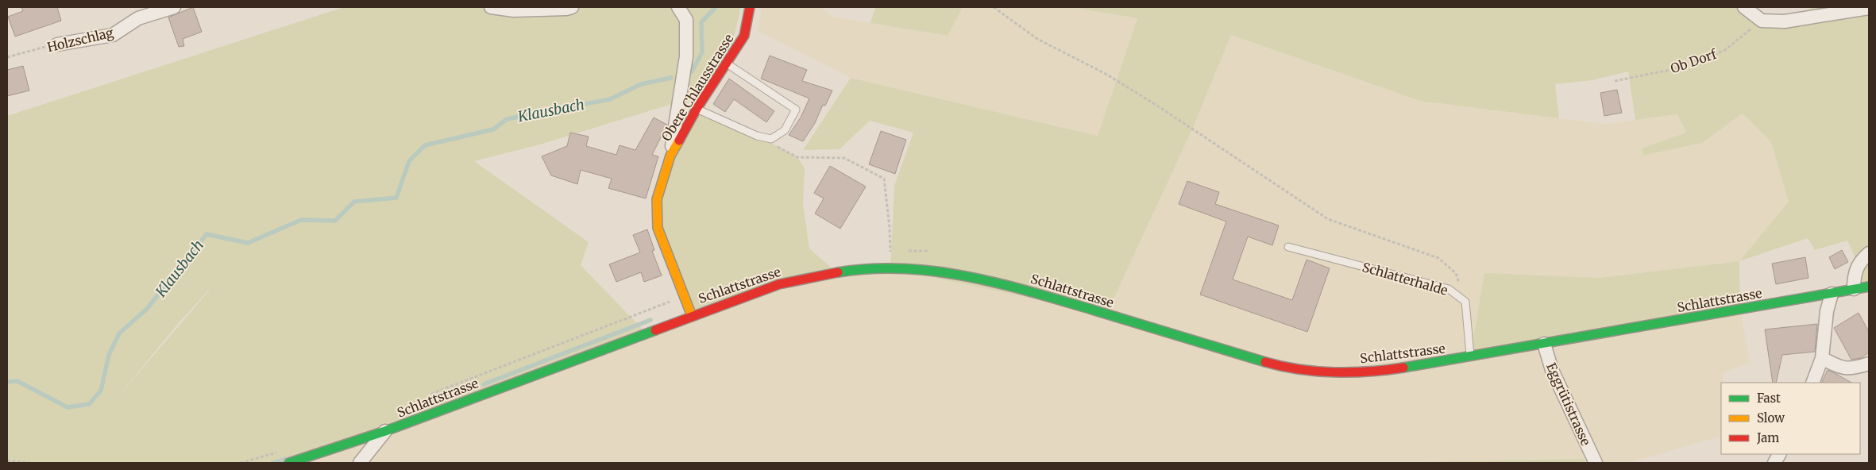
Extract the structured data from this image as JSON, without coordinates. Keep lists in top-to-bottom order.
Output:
{
  "streets": {
    "street": [
      "Holzschlag",
      "Obere Chlausstrasse",
      "Schlattstrasse",
      "Eggrütistrasse"
    ],
    "lane": ["Schlatterhalde"],
    "path": ["Ob Dorf"]
  },
  "crossings": [
    ["Obere Chlausstrasse", "Schlattstrasse"],
    ["Schlattstrasse", "Eggrütistrasse"]
  ],
  "water": ["Klausbach"],
  "legend": ["Fast", "Slow", "Jam"]
}
